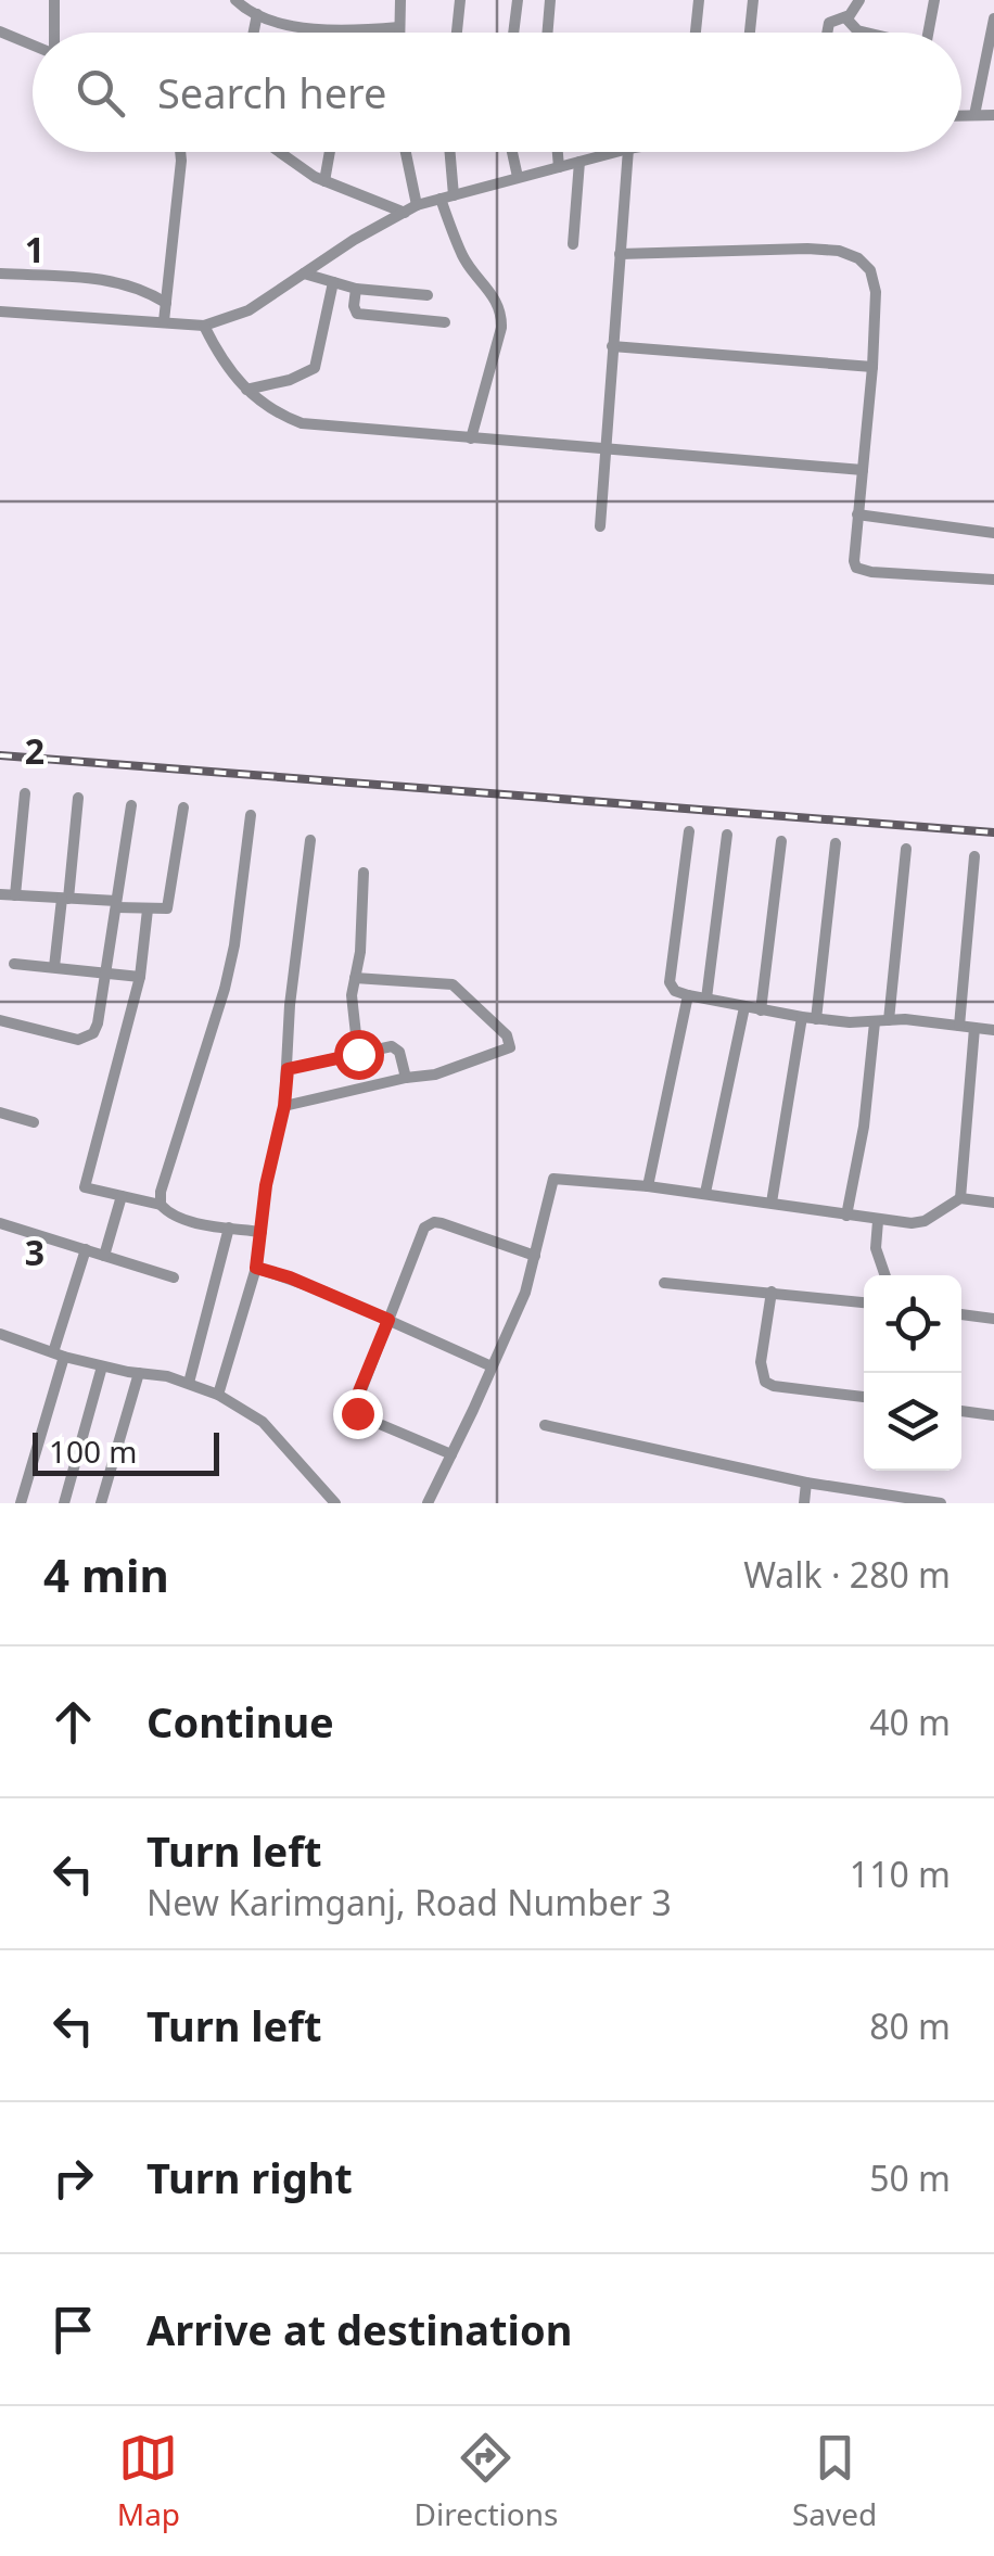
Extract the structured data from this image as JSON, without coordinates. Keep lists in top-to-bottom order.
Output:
{
  "scale_bar": "100 m",
  "page": {
    "search": "Search here",
    "scale": "100 m",
    "heading": ["4 min", "Walk · 280 m"],
    "list": [
      ["Continue", "40 m"],
      ["Turn left", "New Karimganj, Road Number 3", "110 m"],
      ["Turn left", "80 m"],
      ["Turn right", "50 m"],
      "Arrive at destination"
    ],
    "nav": ["Map", "Directions", "Saved"]
  },
  "grid": {
    "rows": ["1", "2", "3"]
  }
}
